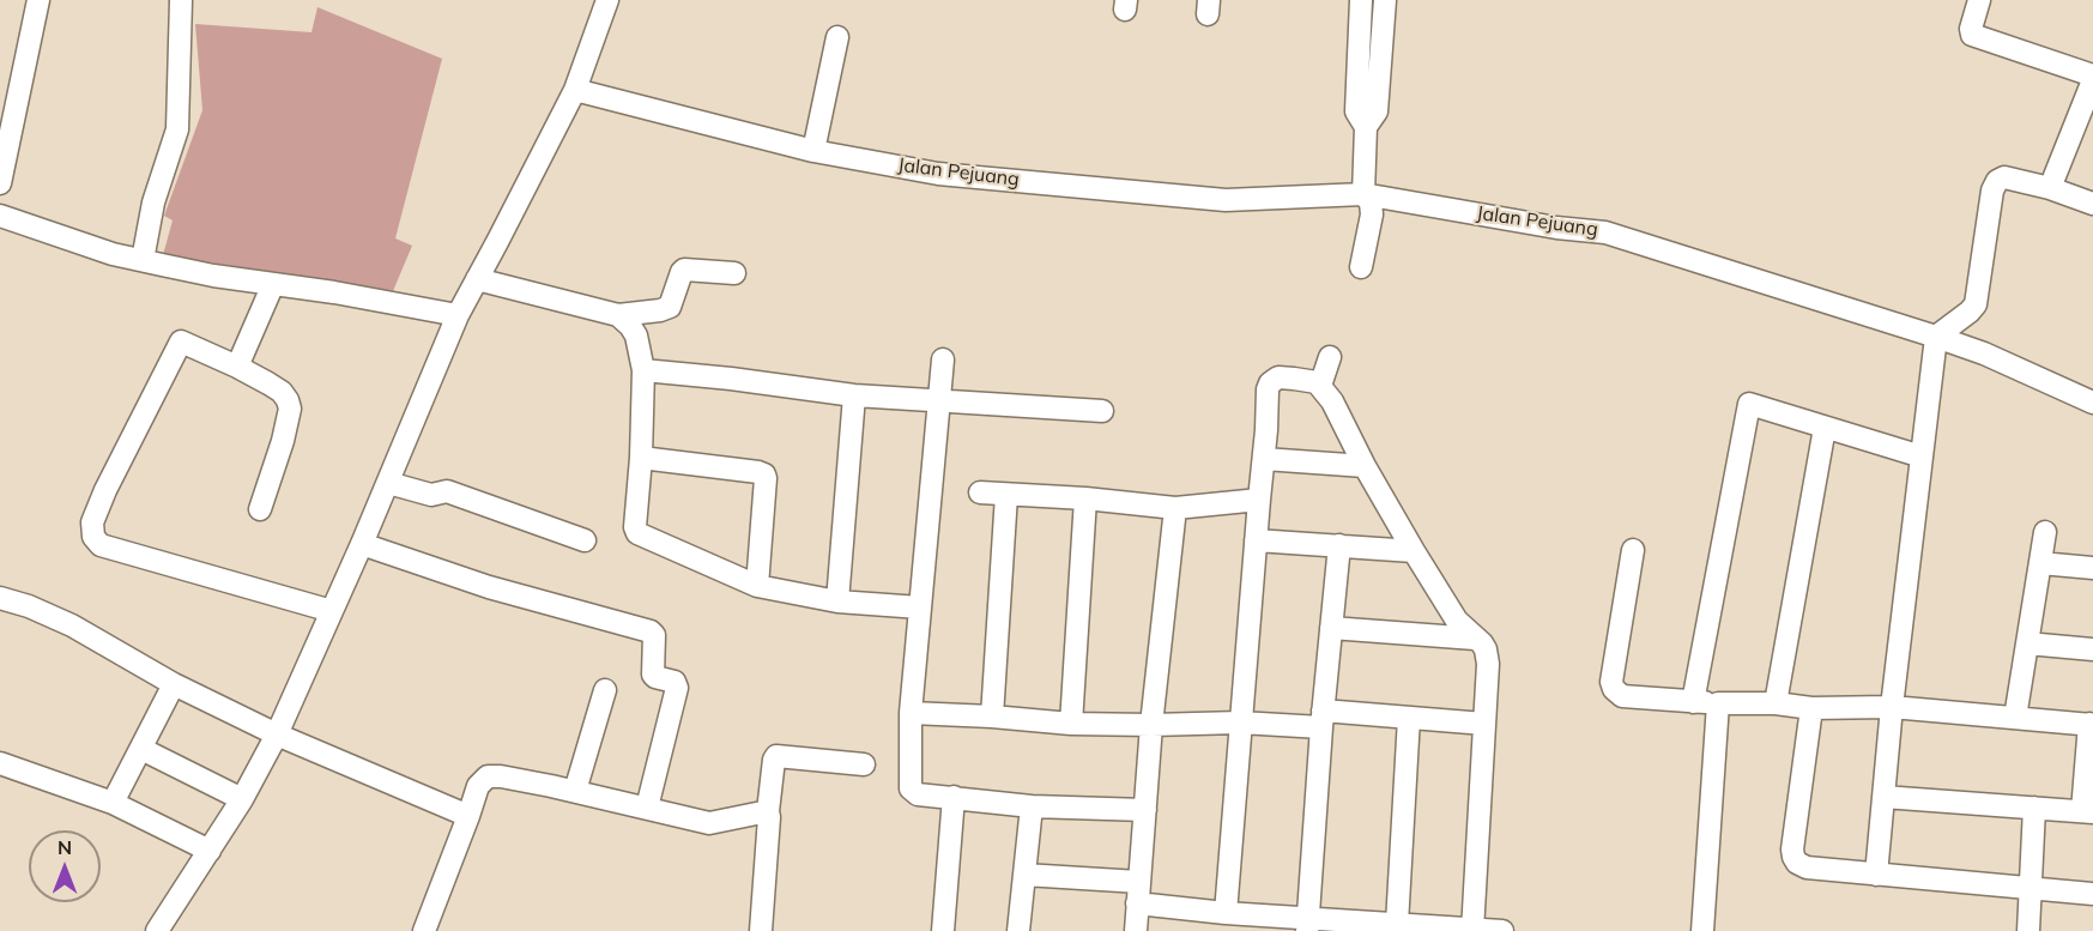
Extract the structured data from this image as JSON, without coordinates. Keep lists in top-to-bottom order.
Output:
{
  "streets": {
    "street": ["Jalan Pejuang"]
  },
  "north": "top"
}
